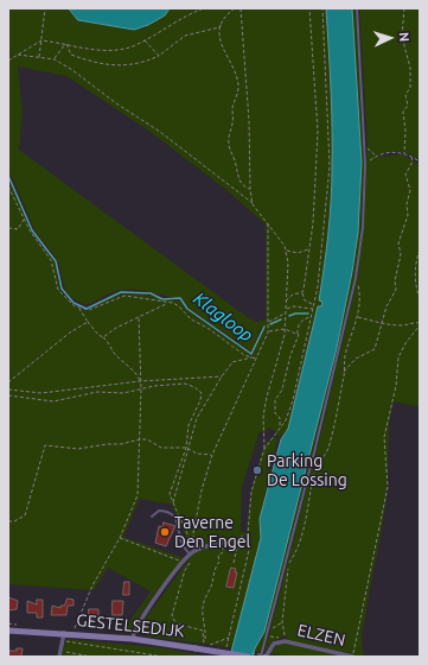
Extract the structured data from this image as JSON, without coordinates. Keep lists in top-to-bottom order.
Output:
{
  "streets": {
    "main road": ["GESTELSEDIJK"],
    "street": ["ELZEN"]
  },
  "water": ["Klagloop"],
  "places": ["Parking De Lossing", "Taverne Den Engel"],
  "north": "right"
}
